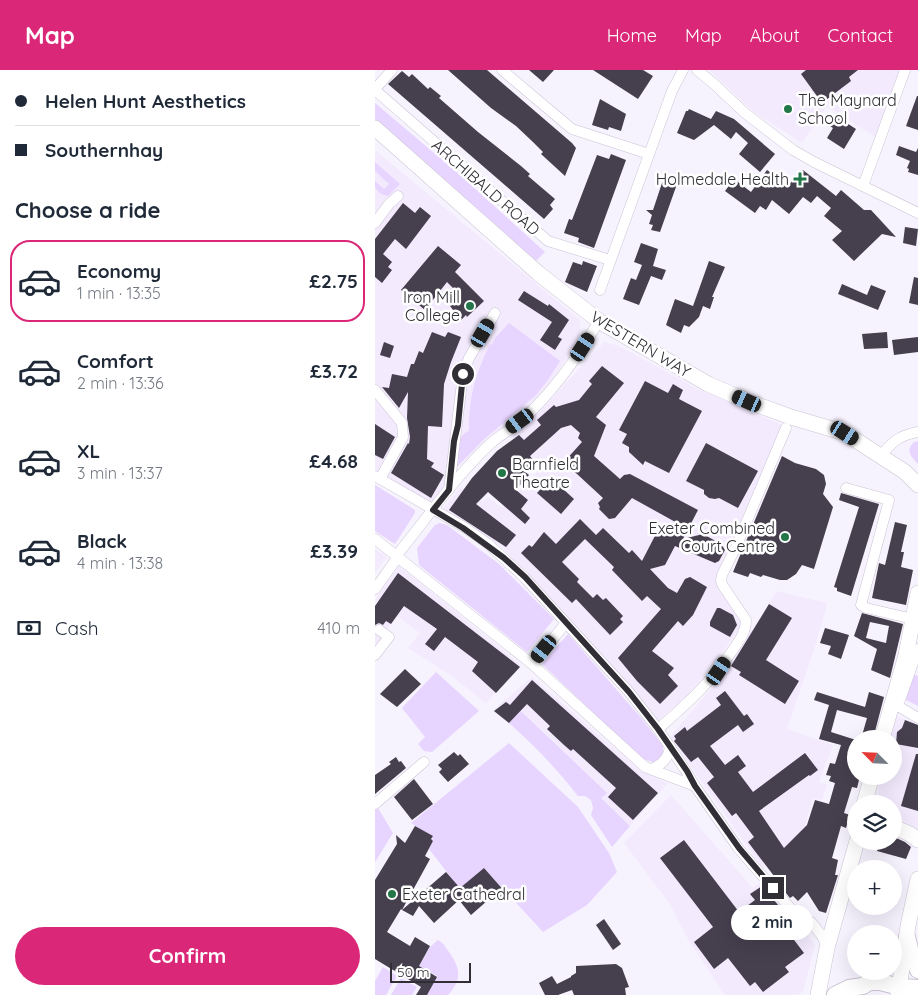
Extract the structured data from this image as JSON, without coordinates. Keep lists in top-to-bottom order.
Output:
{
  "streets": {
    "main road": ["WESTERN WAY"],
    "street": ["ARCHIBALD ROAD"]
  },
  "places": {
    "other": [
      "The Maynard School",
      "Iron Mill College",
      "Barnfield Theatre",
      "Exeter Combined Court Centre",
      "Exeter Cathedral"
    ],
    "health": ["Holmedale Health"]
  },
  "scale_bar": "50 m",
  "north": "top left",
  "page": {
    "header": "Map",
    "nav": [
      "Home",
      "Map",
      "About",
      "Contact"
    ],
    "banner": ["Helen Hunt Aesthetics", "Southernhay"],
    "heading": "Choose a ride",
    "list": [
      {
        "name": "Economy",
        "note": "1 min · 13:35",
        "value": "£2.75"
      },
      {
        "name": "Comfort",
        "note": "2 min · 13:36",
        "value": "£3.72"
      },
      {
        "name": "XL",
        "note": "3 min · 13:37",
        "value": "£4.68"
      },
      {
        "name": "Black",
        "note": "4 min · 13:38",
        "value": "£3.39"
      }
    ],
    "pay": ["Cash", "410 m"],
    "map_buttons": ["+", "−"],
    "bubble": "2 min",
    "buttons": "Confirm",
    "scale": "50 m"
  }
}
